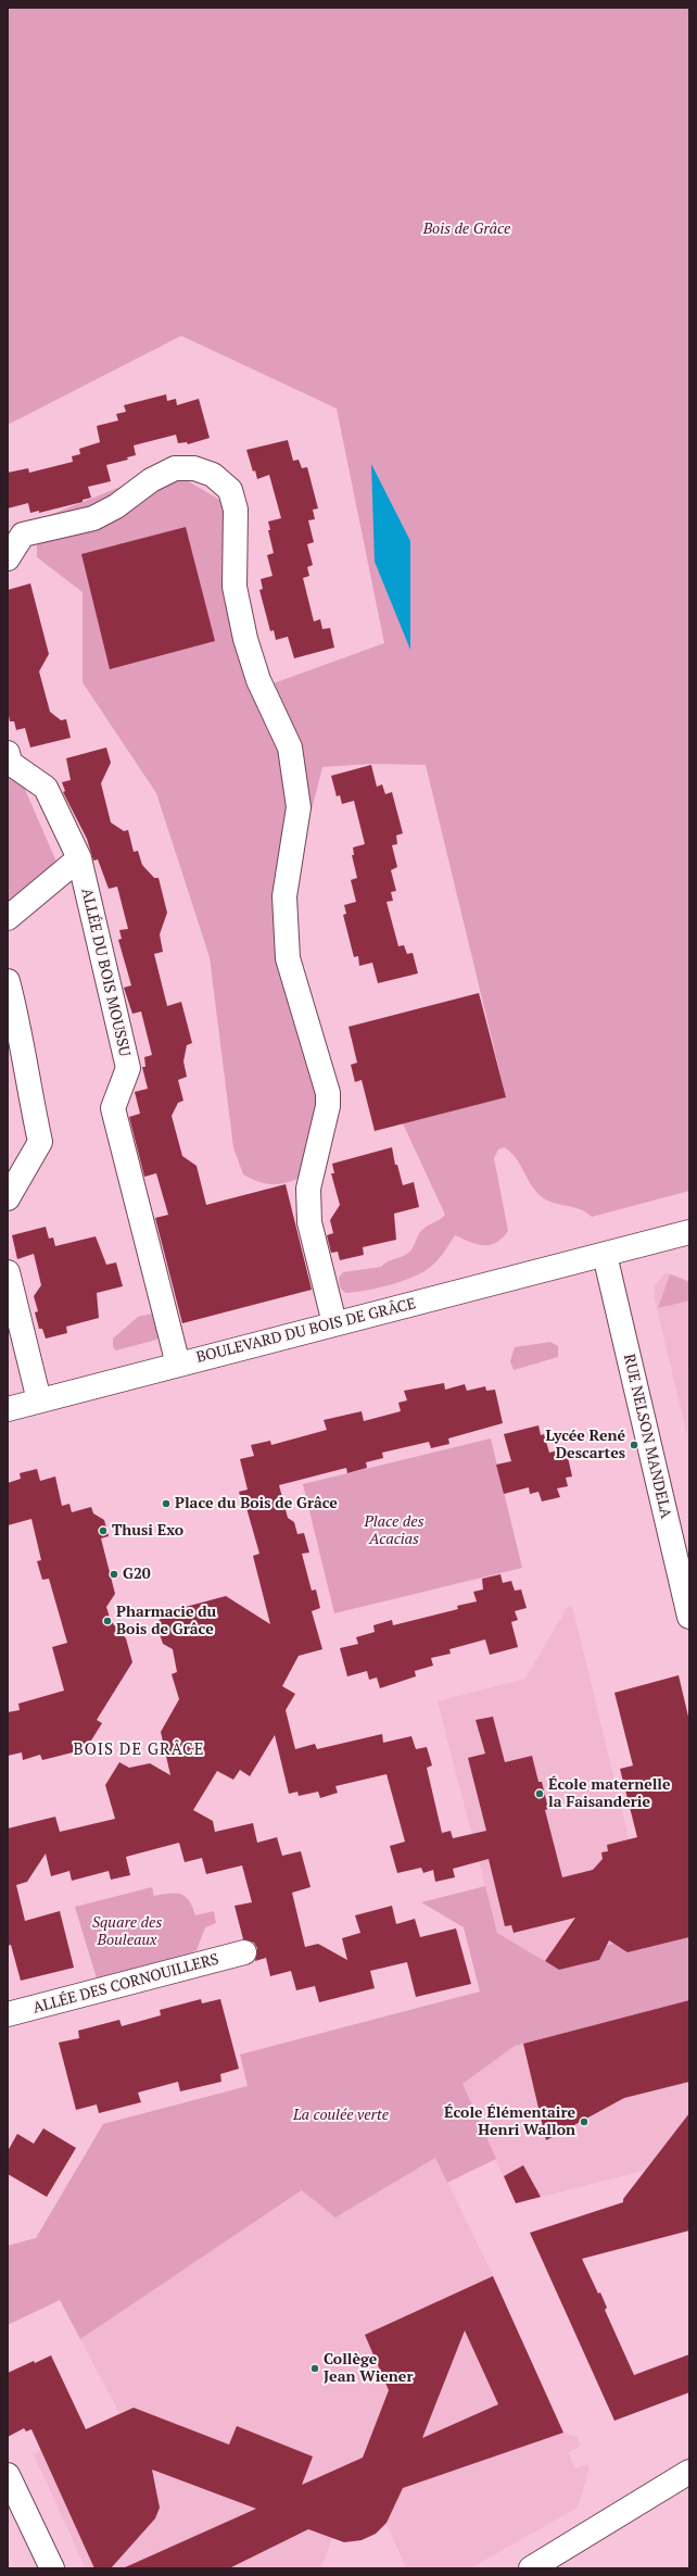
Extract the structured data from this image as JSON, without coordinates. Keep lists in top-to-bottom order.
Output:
{
  "streets": {
    "street": [
      "ALLÉE DU BOIS MOUSSU",
      "BOULEVARD DU BOIS DE GRÂCE",
      "RUE NELSON MANDELA",
      "ALLÉE DES CORNOUILLERS"
    ]
  },
  "crossings": [
    ["ALLÉE DU BOIS MOUSSU", "BOULEVARD DU BOIS DE GRÂCE"],
    ["BOULEVARD DU BOIS DE GRÂCE", "RUE NELSON MANDELA"]
  ],
  "districts": ["BOIS DE GRÂCE"],
  "parks": [
    "Bois de Grâce",
    "Place des Acacias",
    "Square des Bouleaux",
    "La coulée verte"
  ],
  "places": [
    "Lycée René Descartes",
    "Place du Bois de Grâce",
    "Thusi Exo",
    "G20",
    "Pharmacie du Bois de Grâce",
    "École maternelle la Faisanderie",
    "École Élémentaire Henri Wallon",
    "Collège Jean Wiener"
  ]
}
